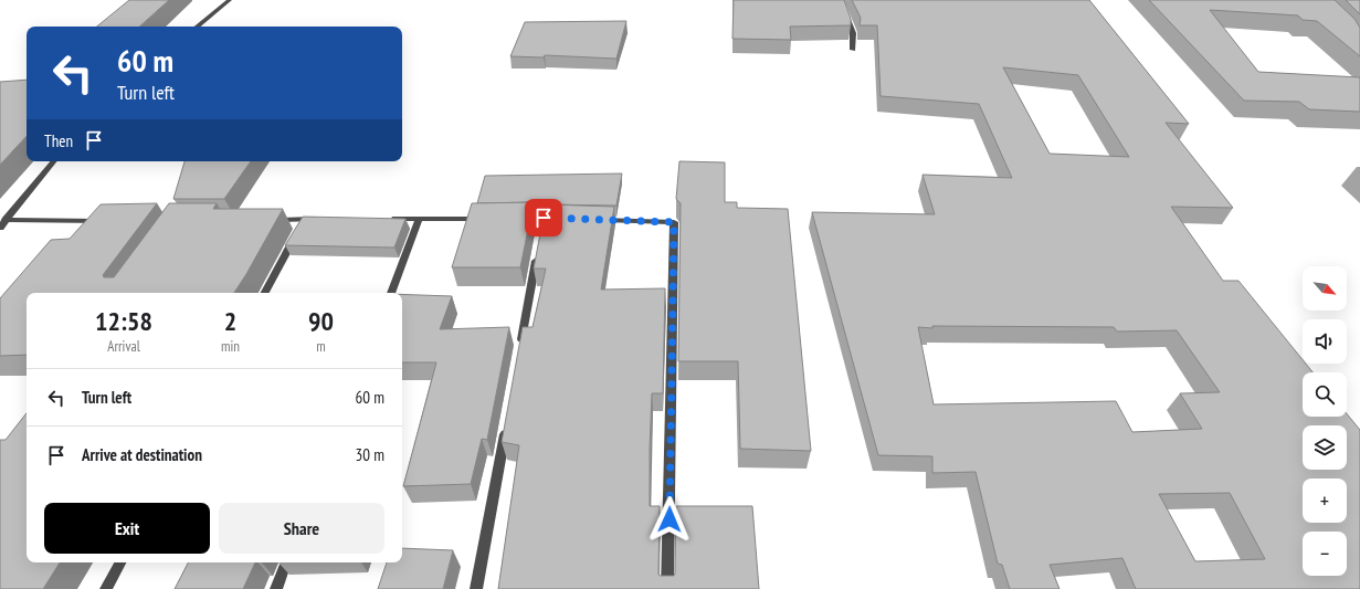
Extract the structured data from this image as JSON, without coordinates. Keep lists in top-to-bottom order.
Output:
{
  "north": "bottom right",
  "page": {
    "turn": ["60 m", "Turn left"],
    "then": "Then",
    "map_buttons": ["+", "−"],
    "eta": [
      "12:58",
      "Arrival",
      "2",
      "min",
      "90",
      "m"
    ],
    "list": [
      {
        "name": "Turn left",
        "value": "60 m"
      },
      {
        "name": "Arrive at destination",
        "value": "30 m"
      }
    ],
    "buttons": ["Exit", "Share"]
  }
}
